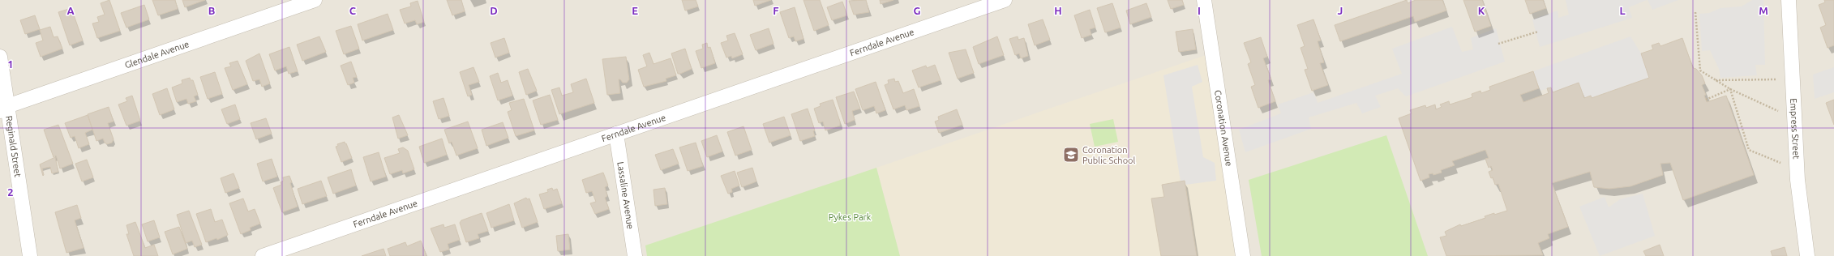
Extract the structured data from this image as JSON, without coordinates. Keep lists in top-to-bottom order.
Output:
{
  "streets": {
    "street": [
      "Ferndale Avenue",
      "Glendale Avenue",
      "Coronation Avenue",
      "Empress Street",
      "Reginald Street",
      "Lassaline Avenue"
    ]
  },
  "crossings": [
    ["Ferndale Avenue", "Lassaline Avenue"],
    ["Glendale Avenue", "Reginald Street"]
  ],
  "parks": ["Pykes Park"],
  "places": {
    "school or university": ["Coronation Public School"]
  },
  "grid": {
    "columns": [
      "A",
      "B",
      "C",
      "D",
      "E",
      "F",
      "G",
      "H",
      "I",
      "J",
      "K",
      "L",
      "M"
    ],
    "rows": ["1", "2"]
  }
}
